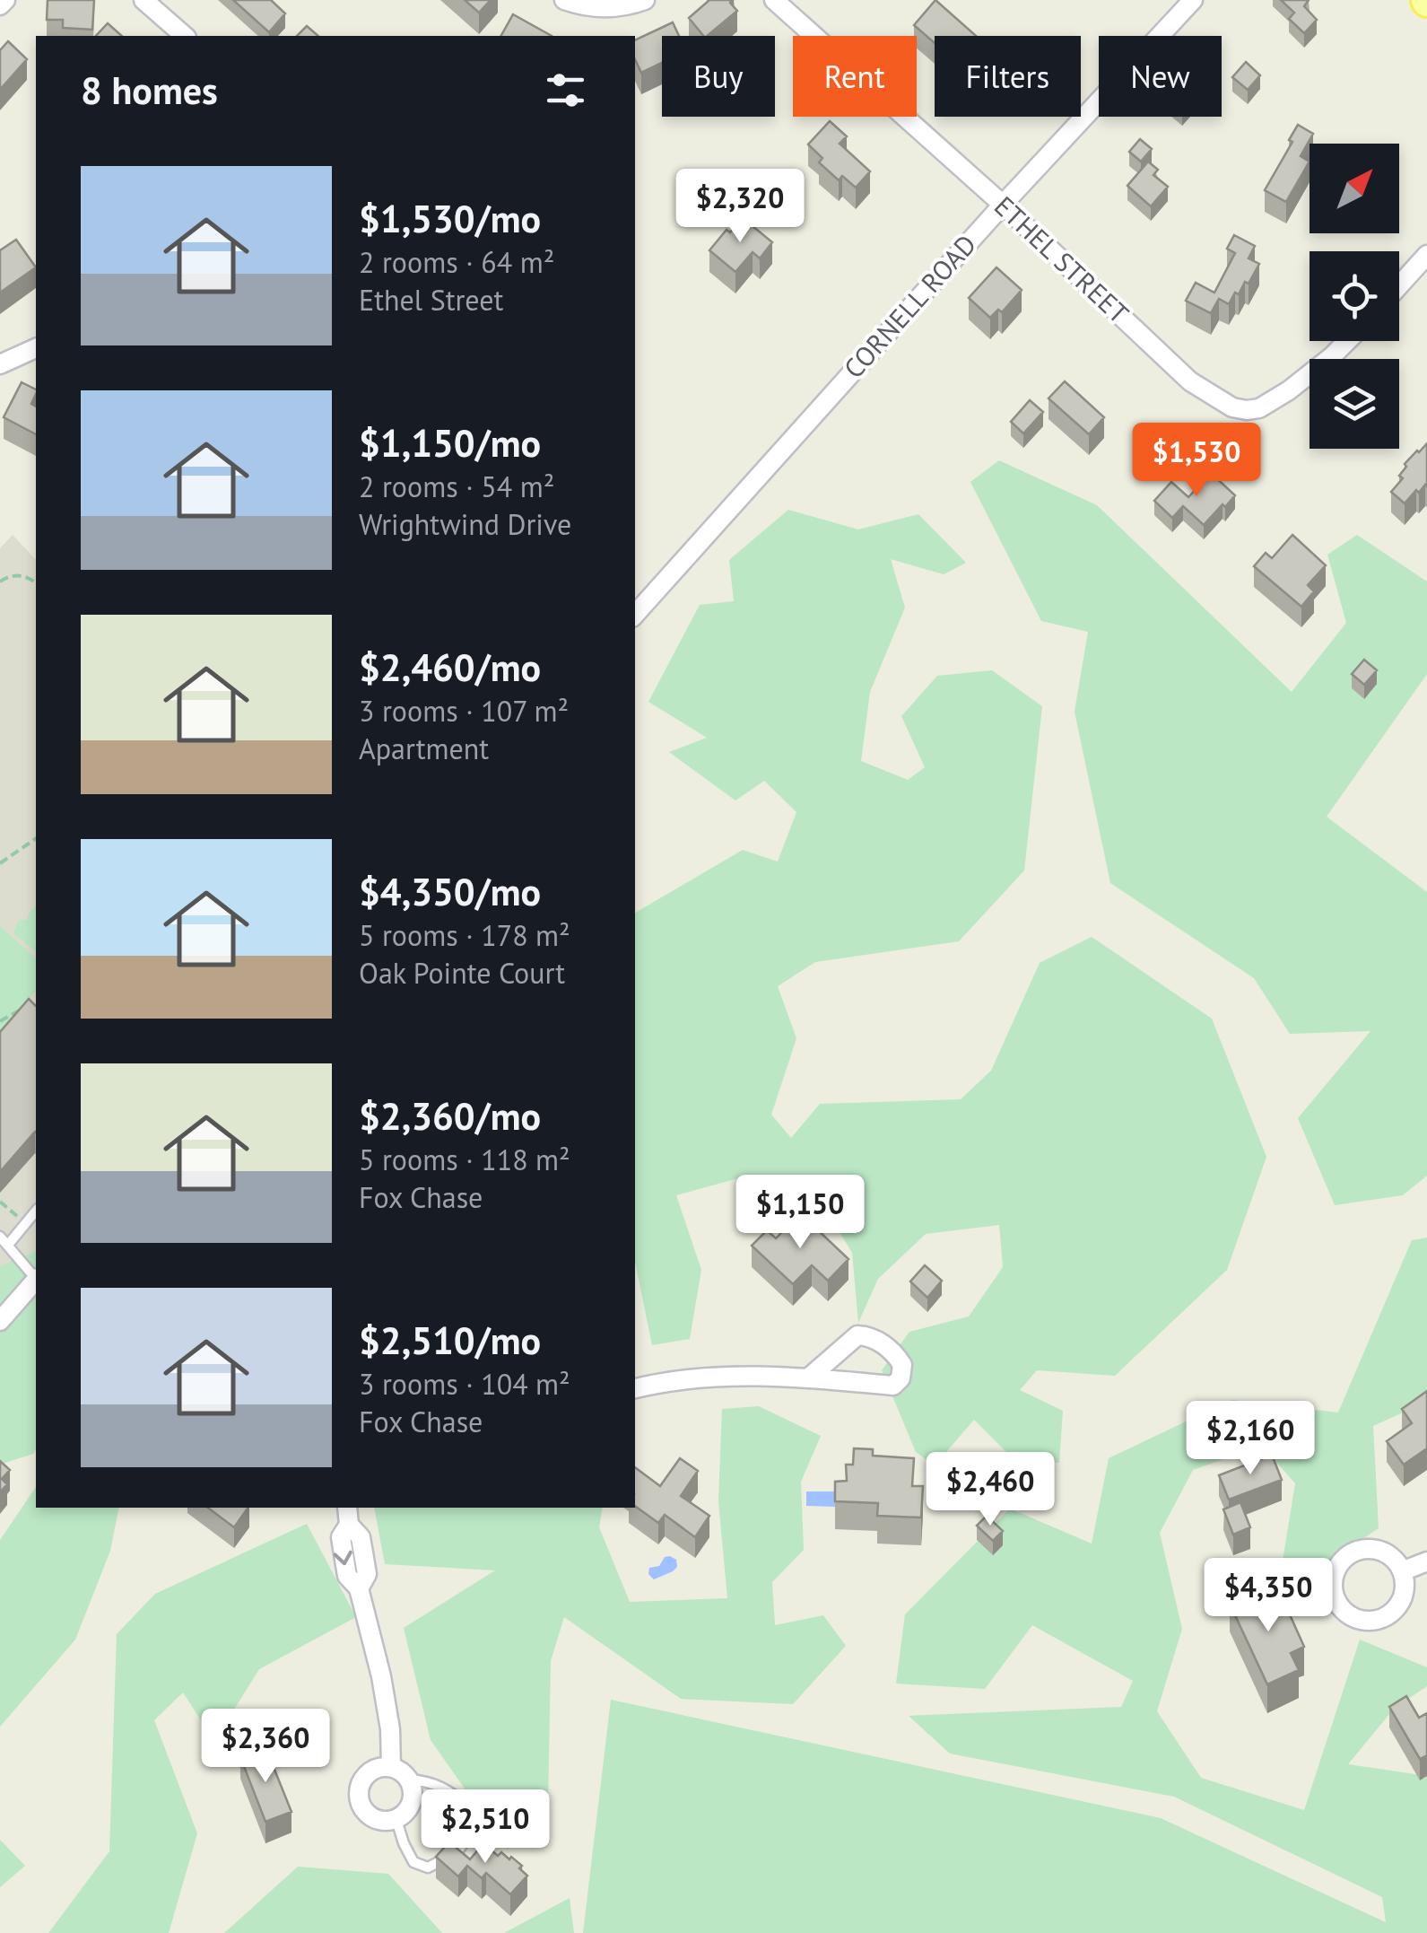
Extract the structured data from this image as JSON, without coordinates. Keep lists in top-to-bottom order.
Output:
{
  "streets": {
    "street": ["ETHEL STREET", "CORNELL ROAD"]
  },
  "crossings": [
    ["ETHEL STREET", "CORNELL ROAD"]
  ],
  "north": "top right",
  "page": {
    "chip": [
      "Buy",
      "Rent",
      "Filters",
      "New"
    ],
    "heading": "8 homes",
    "list": [
      {
        "name": "$1,530/mo",
        "note": "2 rooms · 64 m² · Ethel Street"
      },
      {
        "name": "$1,150/mo",
        "note": "2 rooms · 54 m² · Wrightwind Drive"
      },
      {
        "name": "$2,460/mo",
        "note": "3 rooms · 107 m² · Apartment"
      },
      {
        "name": "$4,350/mo",
        "note": "5 rooms · 178 m² · Oak Pointe Court"
      },
      {
        "name": "$2,360/mo",
        "note": "5 rooms · 118 m² · Fox Chase"
      },
      {
        "name": "$2,510/mo",
        "note": "3 rooms · 104 m² · Fox Chase"
      }
    ],
    "price": [
      "$2,320",
      "$1,530",
      "$1,150",
      "$2,160",
      "$2,460",
      "$4,350",
      "$2,360",
      "$2,510"
    ]
  }
}
